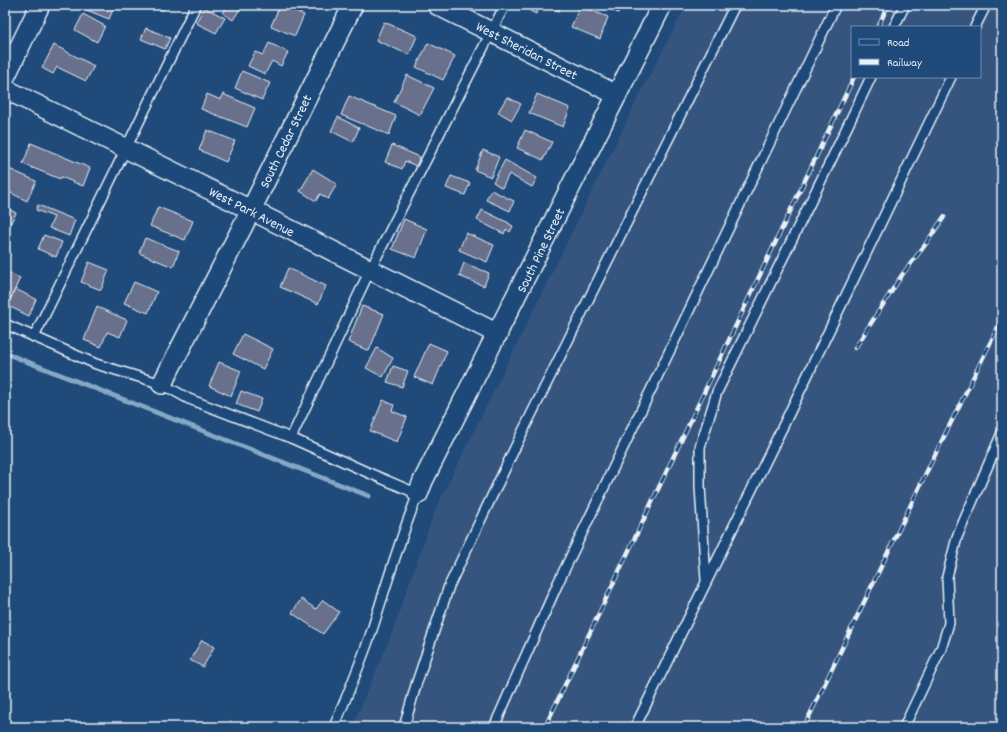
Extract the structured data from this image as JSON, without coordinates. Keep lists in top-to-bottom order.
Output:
{
  "streets": {
    "street": [
      "West Sheridan Street",
      "South Cedar Street",
      "West Park Avenue",
      "South Pine Street"
    ]
  },
  "crossings": [
    ["West Sheridan Street", "South Pine Street"],
    ["South Cedar Street", "West Park Avenue"],
    ["West Park Avenue", "South Pine Street"]
  ],
  "legend": ["Road", "Railway"]
}
